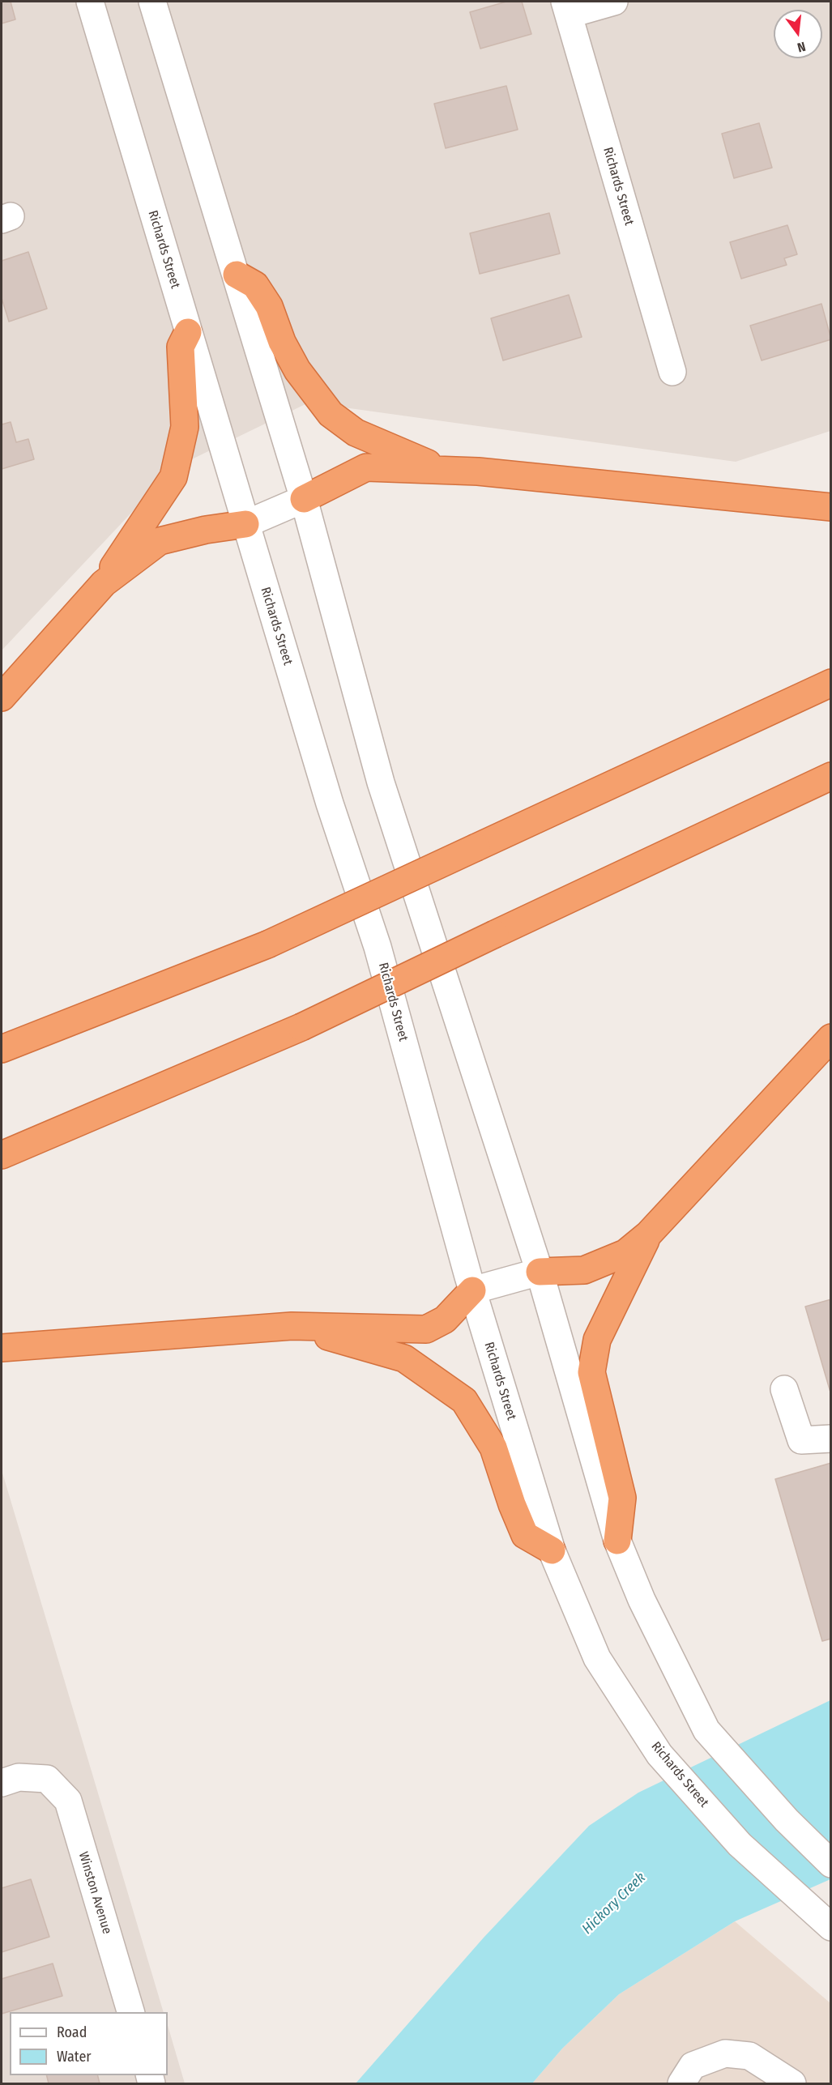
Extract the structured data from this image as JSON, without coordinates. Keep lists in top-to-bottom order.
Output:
{
  "streets": {
    "street": ["Richards Street", "Winston Avenue"]
  },
  "water": ["Hickory Creek"],
  "legend": ["Road", "Water"],
  "north": "bottom"
}
